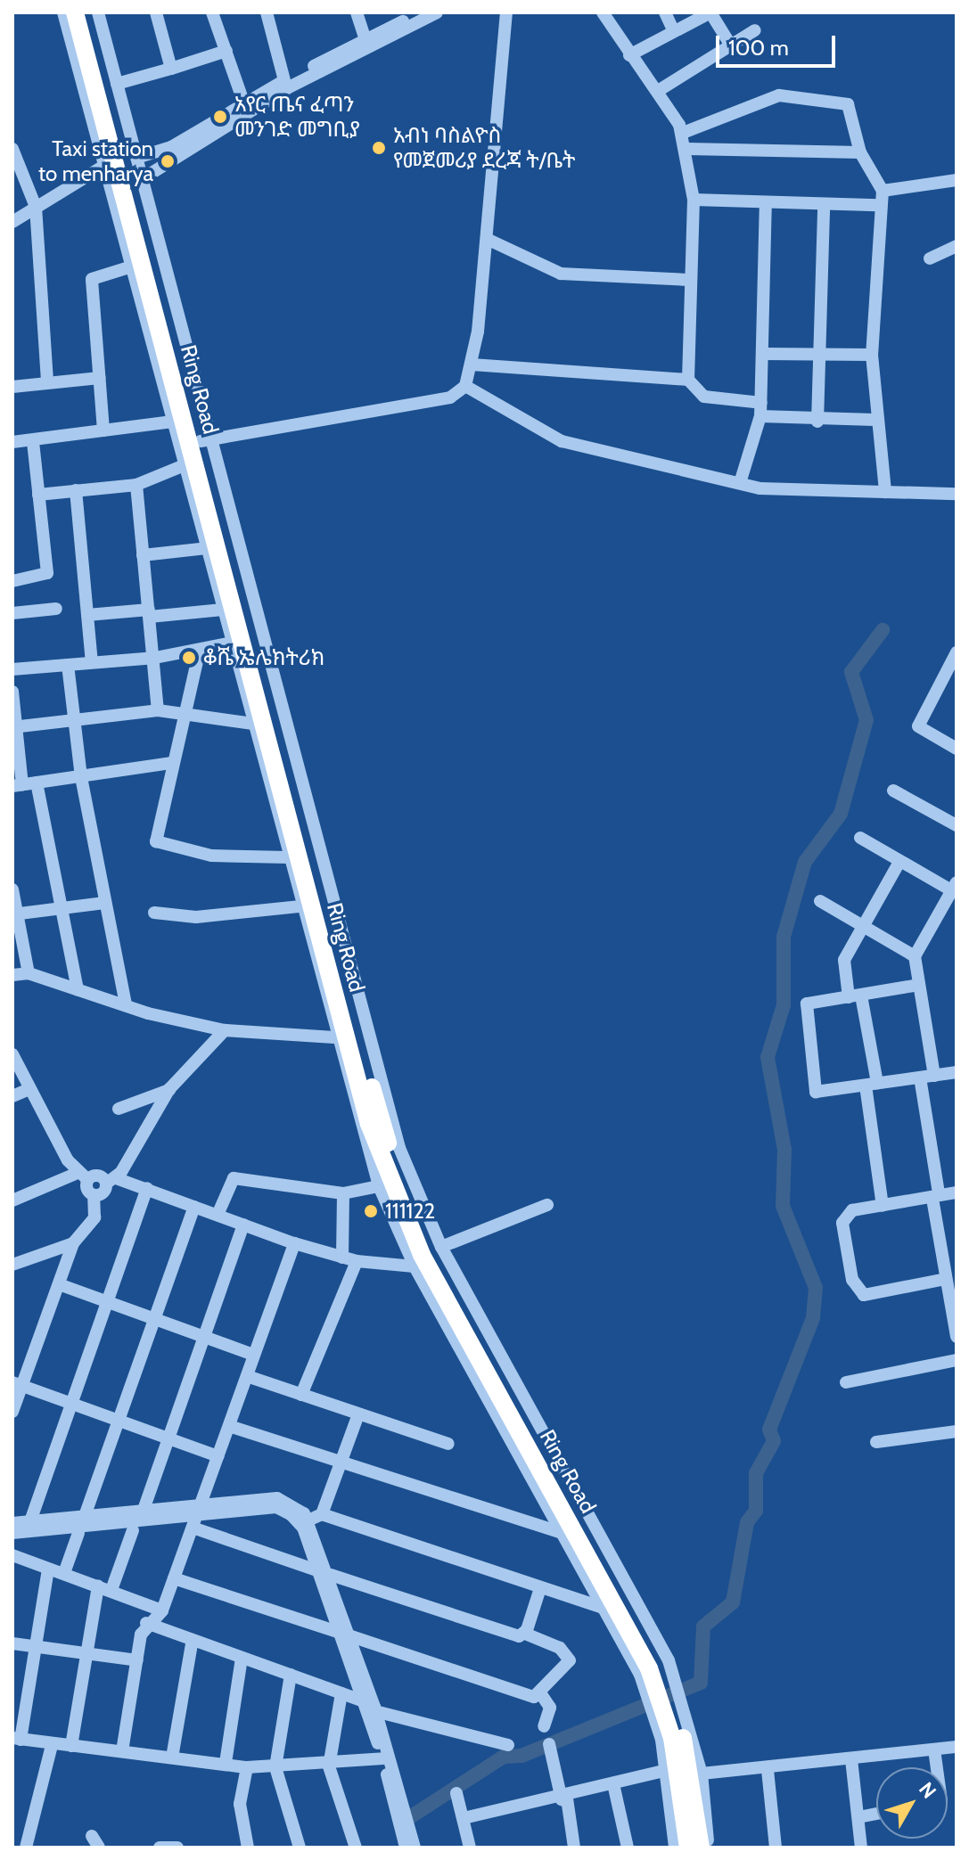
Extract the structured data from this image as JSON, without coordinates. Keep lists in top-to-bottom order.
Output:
{
  "streets": {
    "highway": ["Ring Road"]
  },
  "places": [
    "አየር ጤና ፈጣን መንገድ መግቢያ",
    "አብነ ባስልዮስ የመጀመሪያ ደረጃ ት/ቤት",
    "Taxi station to menharya",
    "ቆሼ ኤሌክትሪክ",
    "111122"
  ],
  "scale_bar": "100 m",
  "north": "top right"
}
